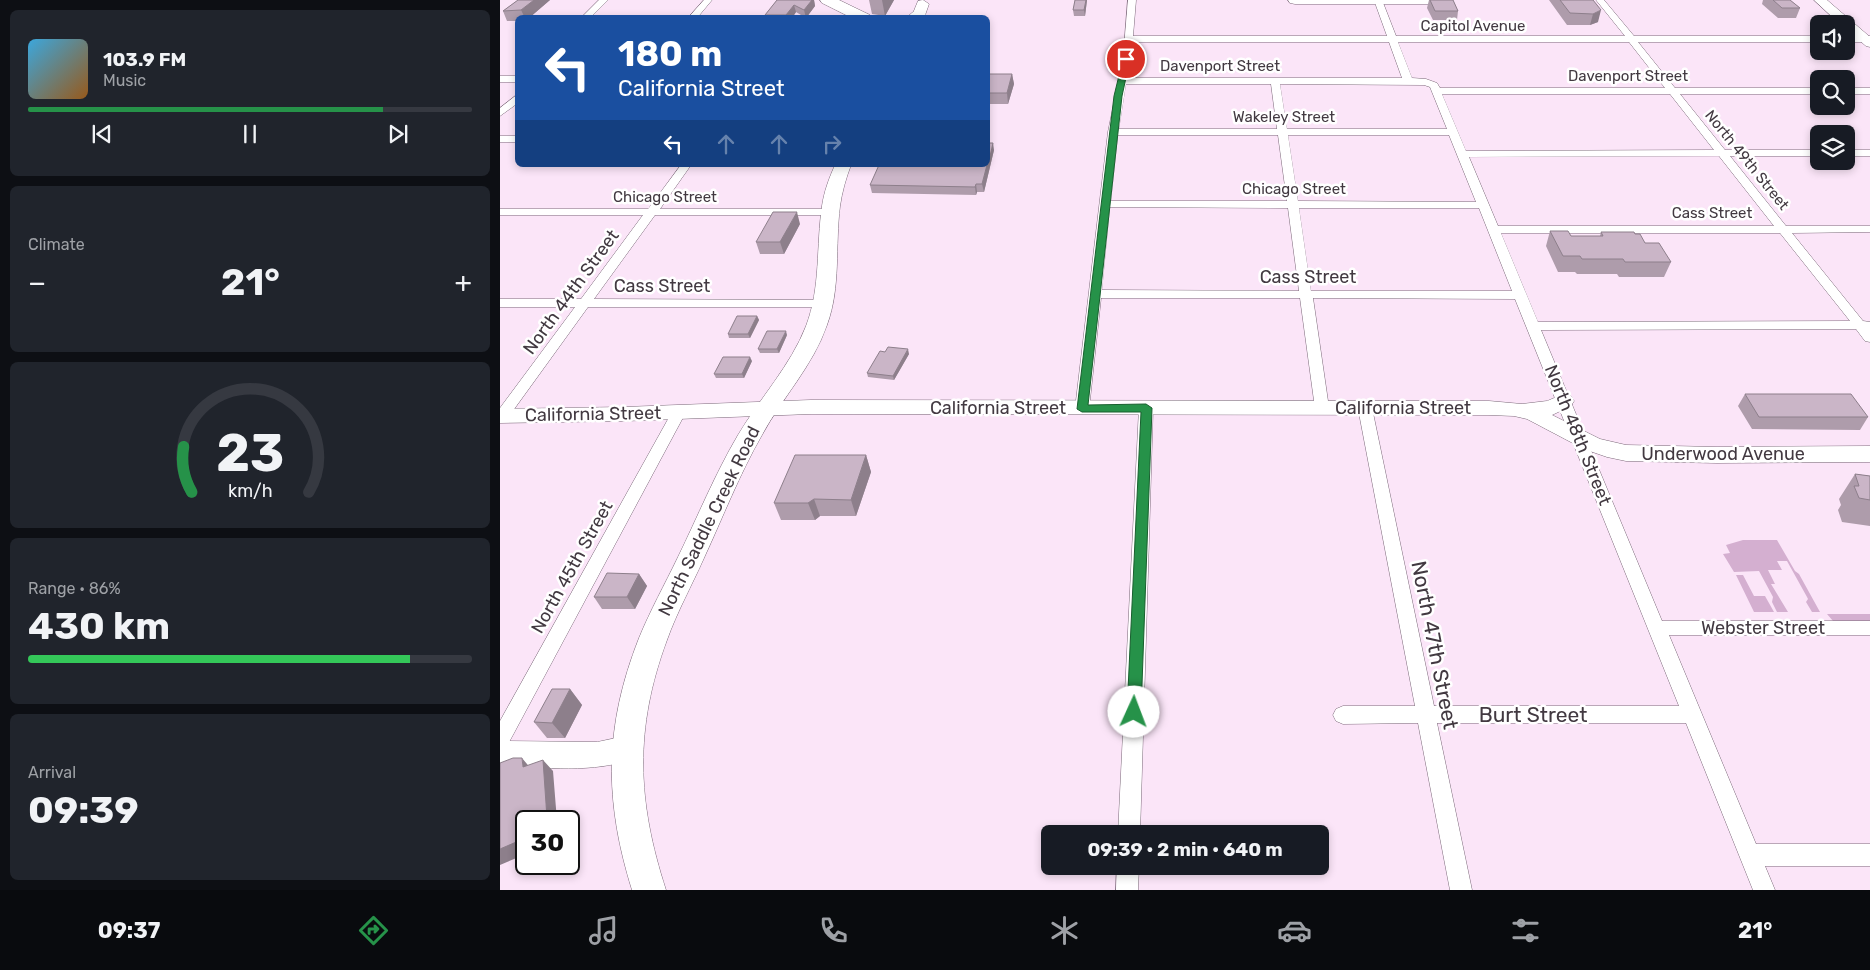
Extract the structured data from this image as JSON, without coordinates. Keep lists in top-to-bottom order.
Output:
{
  "streets": {
    "main road": ["California Street", "Underwood Avenue", "North Saddle Creek Road"],
    "street": [
      "Capitol Avenue",
      "Davenport Street",
      "Wakeley Street",
      "North 49th Street",
      "Chicago Street",
      "Cass Street",
      "North 44th Street",
      "North 48th Street",
      "North 45th Street",
      "Webster Street",
      "North 47th Street",
      "Burt Street"
    ]
  },
  "crossings": [
    ["Capitol Avenue", "North 49th Street"],
    ["Davenport Street", "North 49th Street"],
    ["Davenport Street", "North 48th Street"],
    ["Wakeley Street", "North 48th Street"],
    ["North 49th Street", "Cass Street"],
    ["Chicago Street", "North 44th Street"],
    ["Chicago Street", "North 48th Street"],
    ["Chicago Street", "North Saddle Creek Road"],
    ["Cass Street", "North 44th Street"],
    ["Cass Street", "North 48th Street"],
    ["Cass Street", "North Saddle Creek Road"],
    ["North 44th Street", "California Street"],
    ["California Street", "North 48th Street"],
    ["California Street", "Underwood Avenue"],
    ["California Street", "North Saddle Creek Road"],
    ["California Street", "North 45th Street"],
    ["California Street", "North 47th Street"],
    ["North 48th Street", "Underwood Avenue"],
    ["North 48th Street", "Webster Street"],
    ["North 48th Street", "Burt Street"],
    ["North 47th Street", "Burt Street"]
  ],
  "page": {
    "turn": ["180 m", "California Street"],
    "song": ["103.9 FM", "Music"],
    "tile": [
      "Climate",
      ["Range · 86%", "430 km"],
      ["Arrival", "09:39"]
    ],
    "heat": ["−", "21°", "+"],
    "limit": "30",
    "trip": "09:39 · 2 min · 640 m",
    "tabs": ["09:37", "21°"],
    "gauge": ["23", "km/h"]
  }
}
